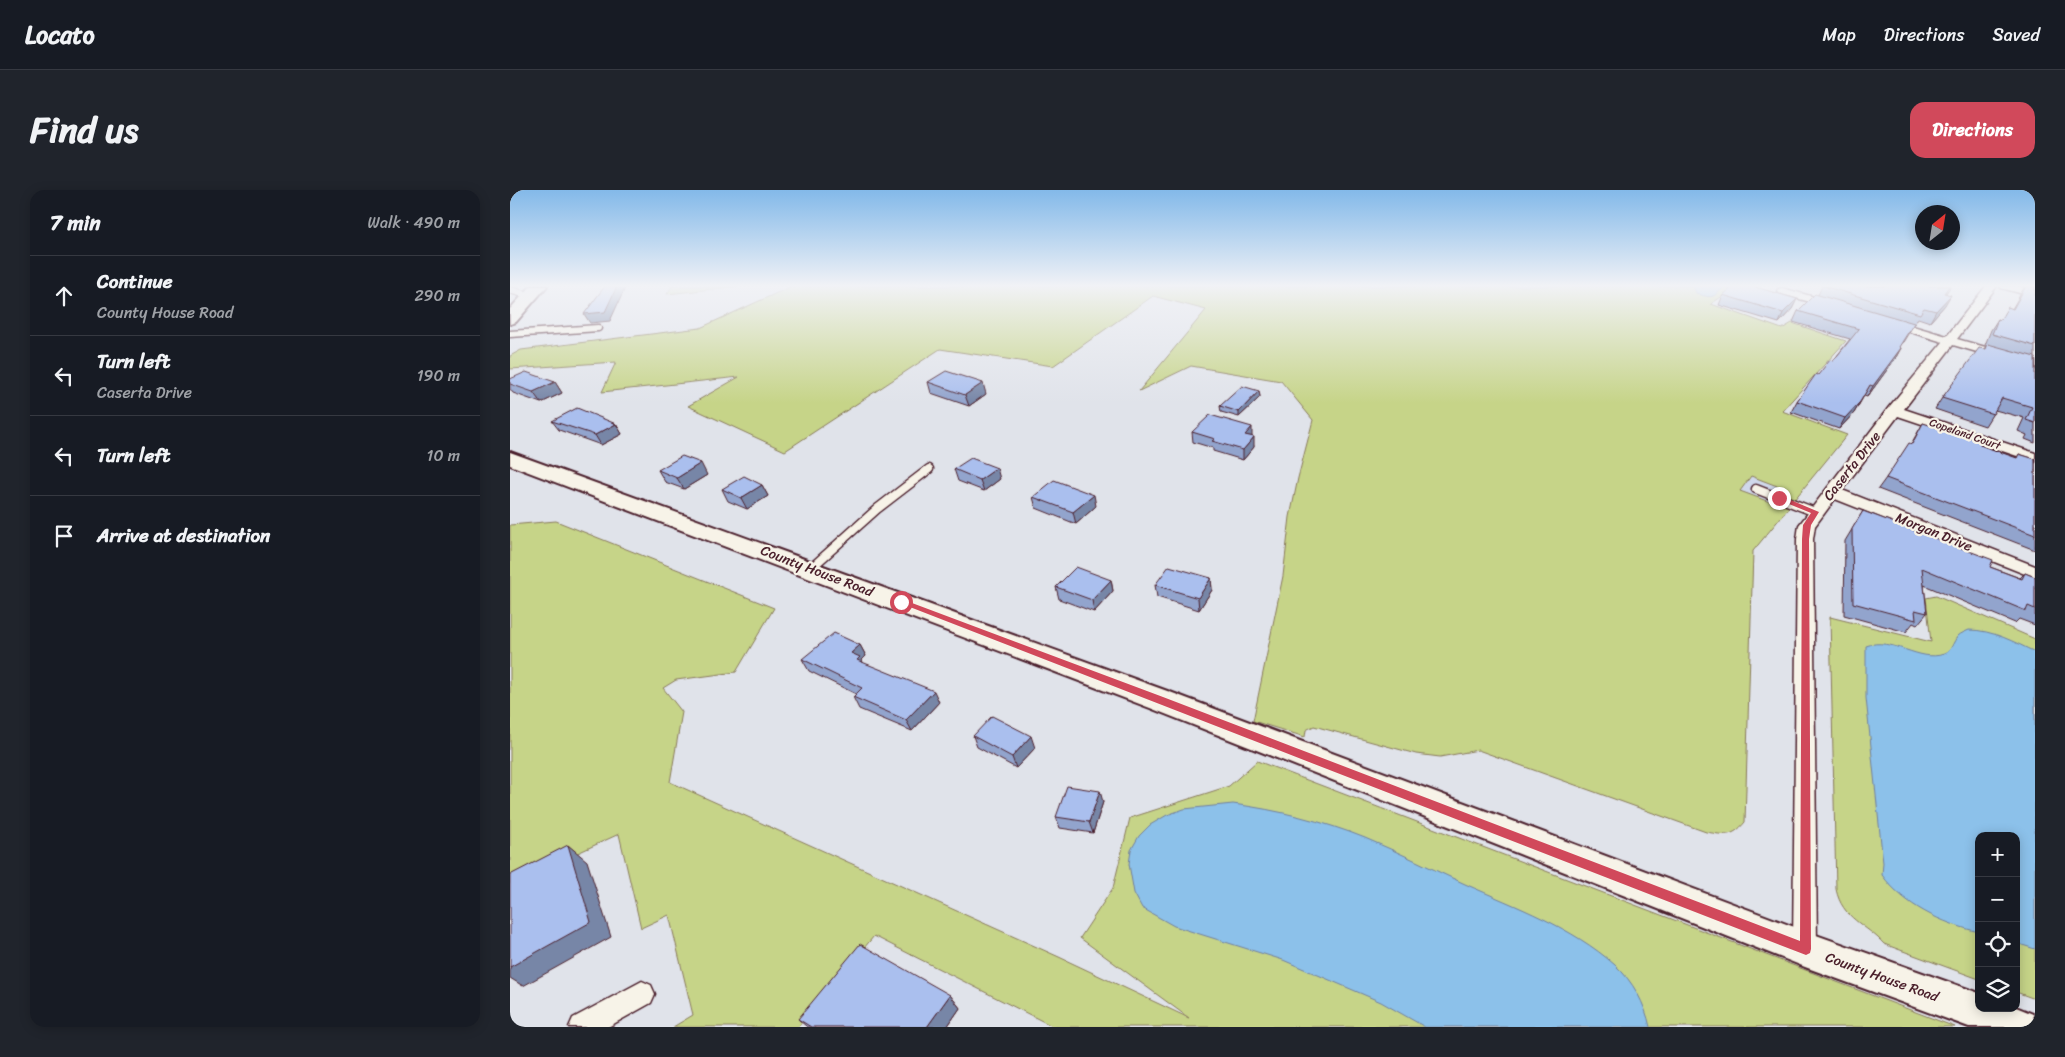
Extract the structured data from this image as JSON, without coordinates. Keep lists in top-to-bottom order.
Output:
{
  "streets": {
    "street": [
      "Copeland Court",
      "Caserta Drive",
      "Morgan Drive",
      "County House Road"
    ]
  },
  "crossings": [
    ["Copeland Court", "Caserta Drive"],
    ["Caserta Drive", "Morgan Drive"],
    ["Caserta Drive", "County House Road"]
  ],
  "north": "top right",
  "page": {
    "header": "Locato",
    "nav": ["Map", "Directions", "Saved"],
    "title": "Find us",
    "buttons": "Directions",
    "heading": ["7 min", "Walk · 490 m"],
    "list": [
      ["Continue", "County House Road", "290 m"],
      ["Turn left", "Caserta Drive", "190 m"],
      ["Turn left", "10 m"],
      "Arrive at destination"
    ],
    "map_buttons": ["+", "−"]
  }
}
